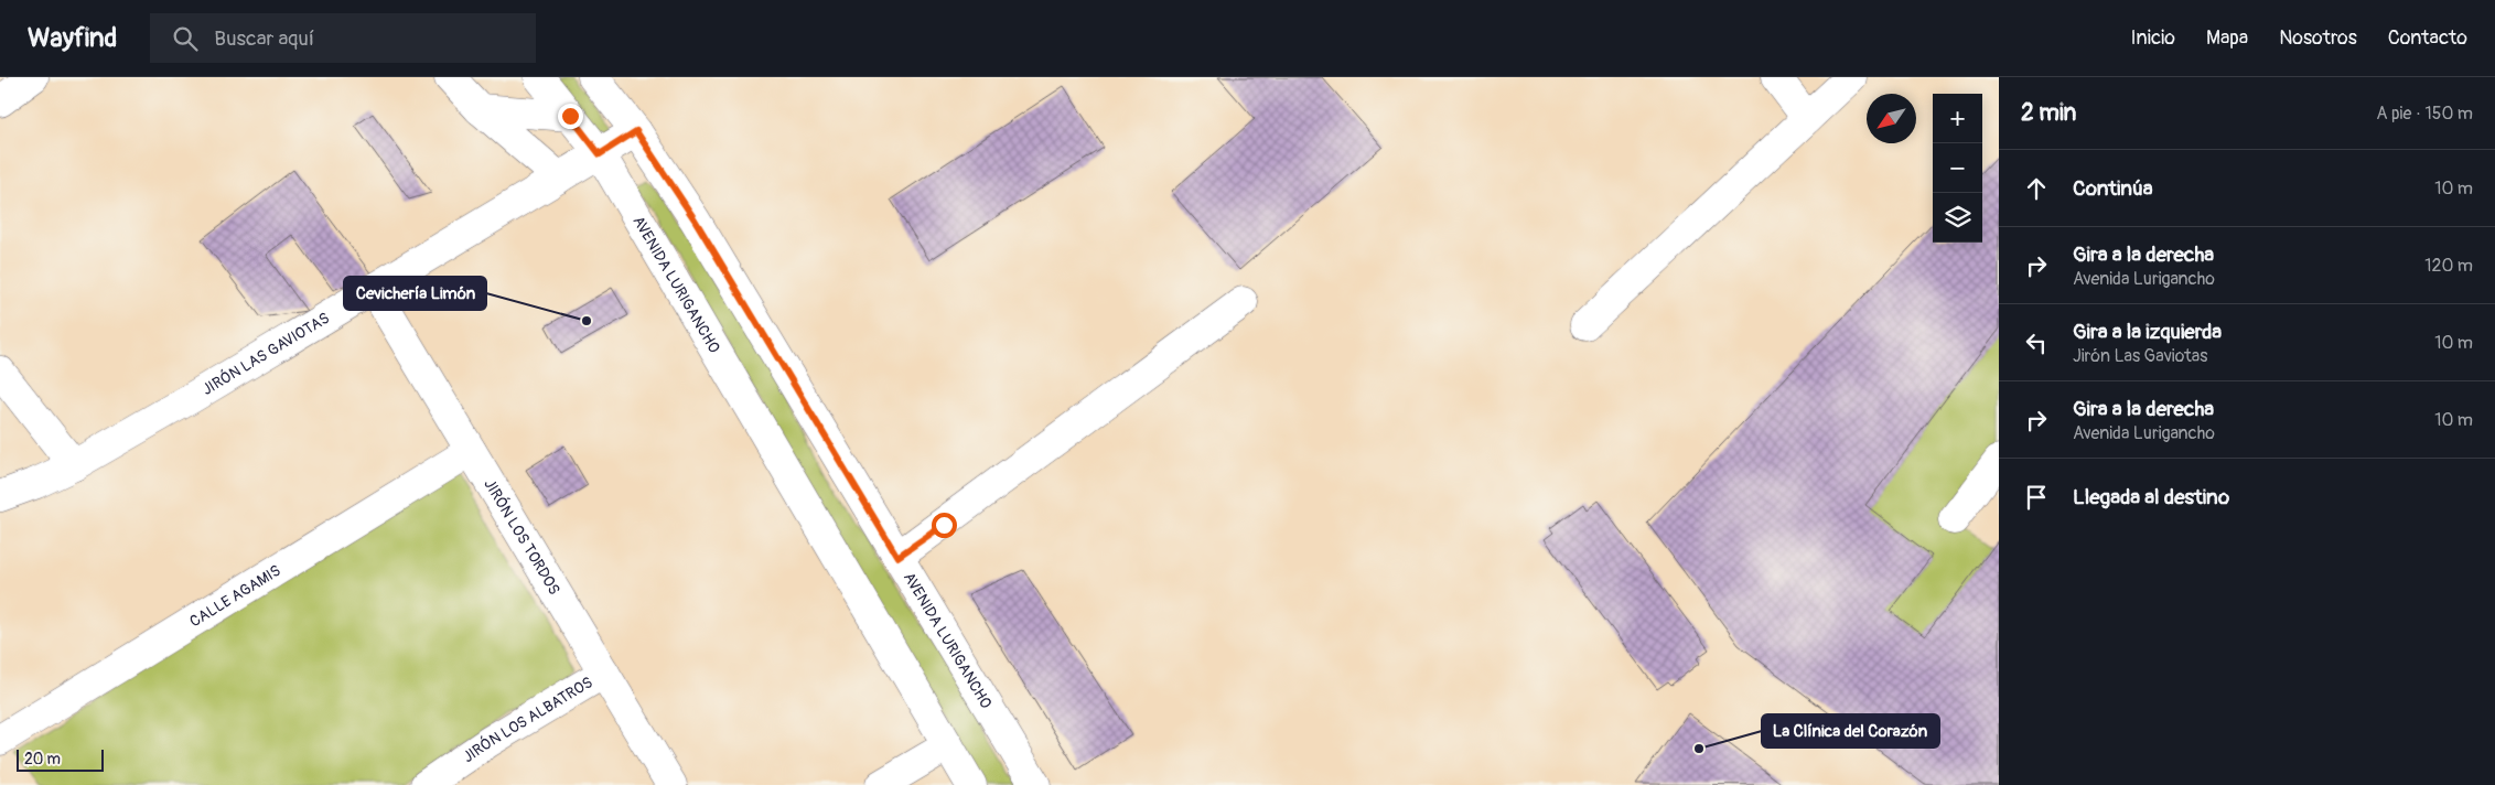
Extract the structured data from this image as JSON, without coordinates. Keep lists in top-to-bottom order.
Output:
{
  "streets": {
    "street": [
      "AVENIDA LURIGANCHO",
      "JIRÓN LAS GAVIOTAS",
      "JIRÓN LOS TORDOS",
      "CALLE AGAMIS",
      "JIRÓN LOS ALBATROS"
    ]
  },
  "crossings": [
    ["AVENIDA LURIGANCHO", "JIRÓN LAS GAVIOTAS"],
    ["JIRÓN LAS GAVIOTAS", "JIRÓN LOS TORDOS"],
    ["JIRÓN LOS TORDOS", "CALLE AGAMIS"],
    ["JIRÓN LOS TORDOS", "JIRÓN LOS ALBATROS"]
  ],
  "places": ["Cevichería Limón", "La Clínica del Corazón"],
  "scale_bar": "20 m",
  "north": "bottom left",
  "page": {
    "header": "Wayfind",
    "search": "Buscar aquí",
    "nav": [
      "Inicio",
      "Mapa",
      "Nosotros",
      "Contacto"
    ],
    "heading": ["2 min", "A pie · 150 m"],
    "map_buttons": ["+", "−"],
    "list": [
      ["Continúa", "10 m"],
      ["Gira a la derecha", "Avenida Lurigancho", "120 m"],
      ["Gira a la izquierda", "Jirón Las Gaviotas", "10 m"],
      ["Gira a la derecha", "Avenida Lurigancho", "10 m"],
      "Llegada al destino"
    ],
    "scale": "20 m"
  }
}
